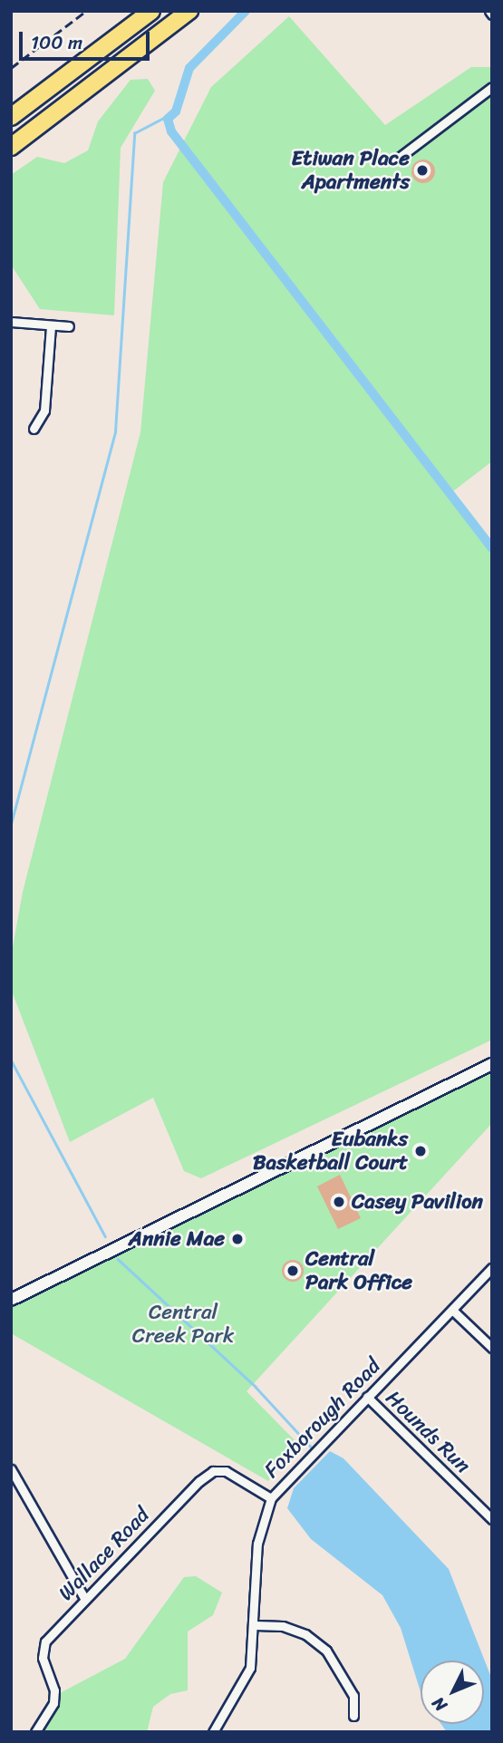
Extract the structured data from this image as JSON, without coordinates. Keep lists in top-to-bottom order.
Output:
{
  "streets": {
    "street": ["Foxborough Road", "Hounds Run", "Wallace Road"]
  },
  "crossings": [
    ["Foxborough Road", "Hounds Run"],
    ["Foxborough Road", "Wallace Road"]
  ],
  "parks": ["Central Creek Park"],
  "places": [
    "Etiwan Place Apartments",
    "Eubanks Basketball Court",
    "Casey Pavilion",
    "Annie Mae",
    "Central Park Office"
  ],
  "scale_bar": "100 m",
  "north": "bottom left"
}
